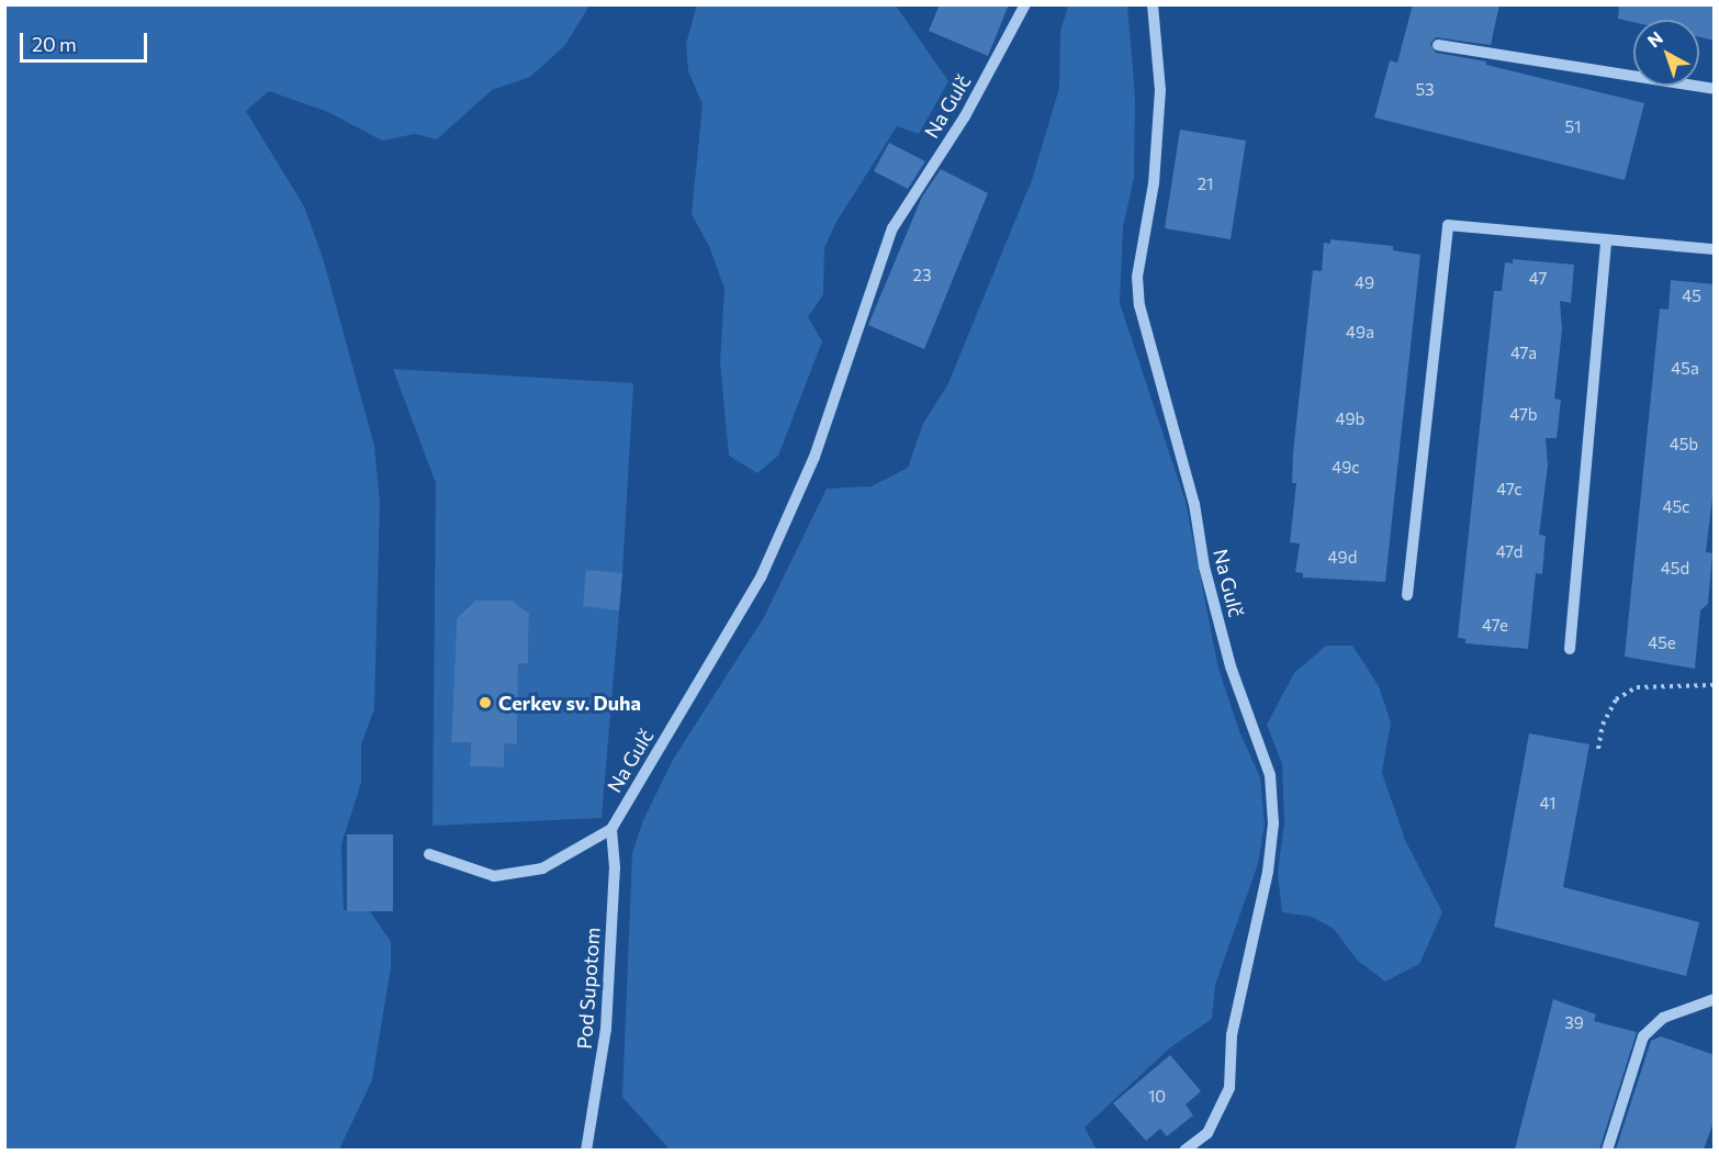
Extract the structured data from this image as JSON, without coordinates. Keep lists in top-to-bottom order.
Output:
{
  "streets": {
    "street": ["Na Gulč", "Pod Supotom"]
  },
  "crossings": [
    ["Na Gulč", "Pod Supotom"]
  ],
  "places": ["Cerkev sv. Duha"],
  "house_numbers": [
    "53",
    "51",
    "21",
    "23",
    "47",
    "49",
    "45",
    "49a",
    "47a",
    "45a",
    "47b",
    "49b",
    "45b",
    "49c",
    "47c",
    "45c",
    "47d",
    "49d",
    "45d",
    "47e",
    "45e",
    "41",
    "39",
    "10"
  ],
  "scale_bar": "20 m",
  "north": "top left"
}
